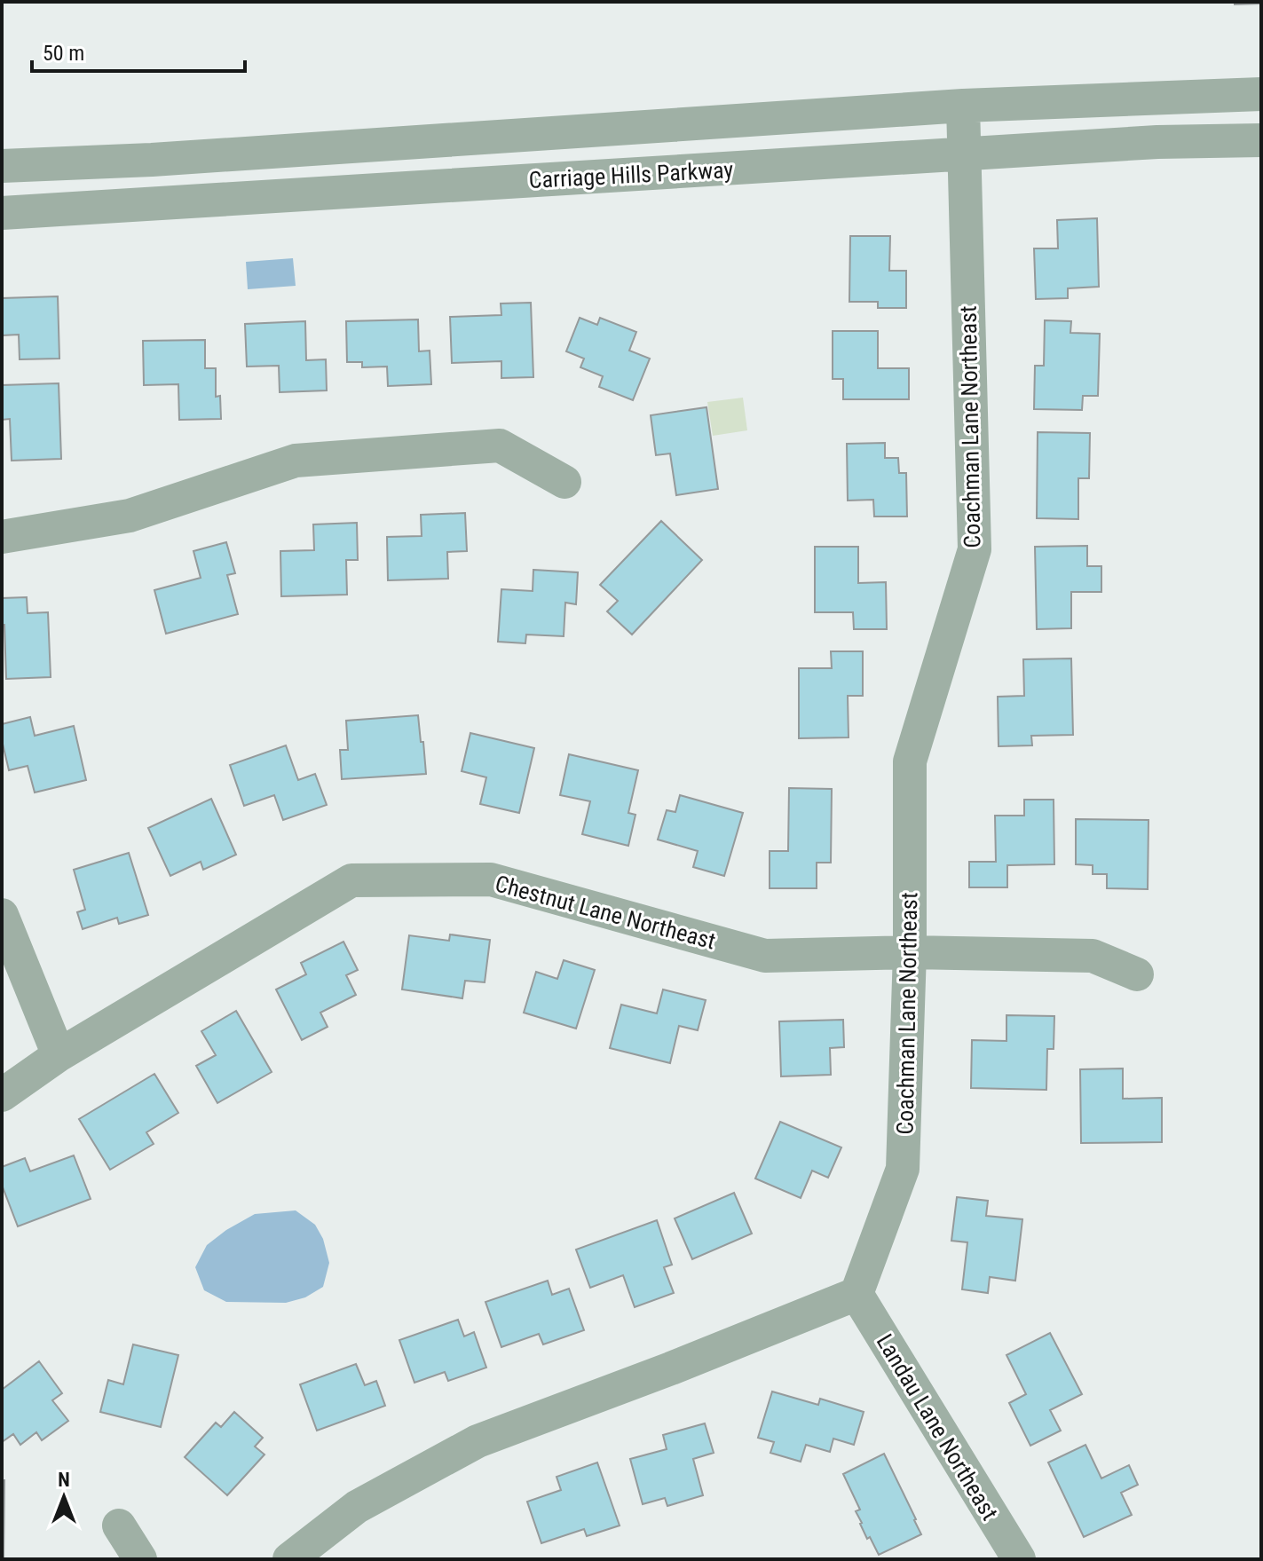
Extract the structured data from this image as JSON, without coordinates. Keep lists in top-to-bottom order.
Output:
{
  "streets": {
    "street": [
      "Carriage Hills Parkway",
      "Coachman Lane Northeast",
      "Chestnut Lane Northeast",
      "Landau Lane Northeast"
    ]
  },
  "crossings": [
    ["Carriage Hills Parkway", "Coachman Lane Northeast"],
    ["Coachman Lane Northeast", "Chestnut Lane Northeast"],
    ["Coachman Lane Northeast", "Landau Lane Northeast"]
  ],
  "scale_bar": "50 m",
  "north": "top"
}
